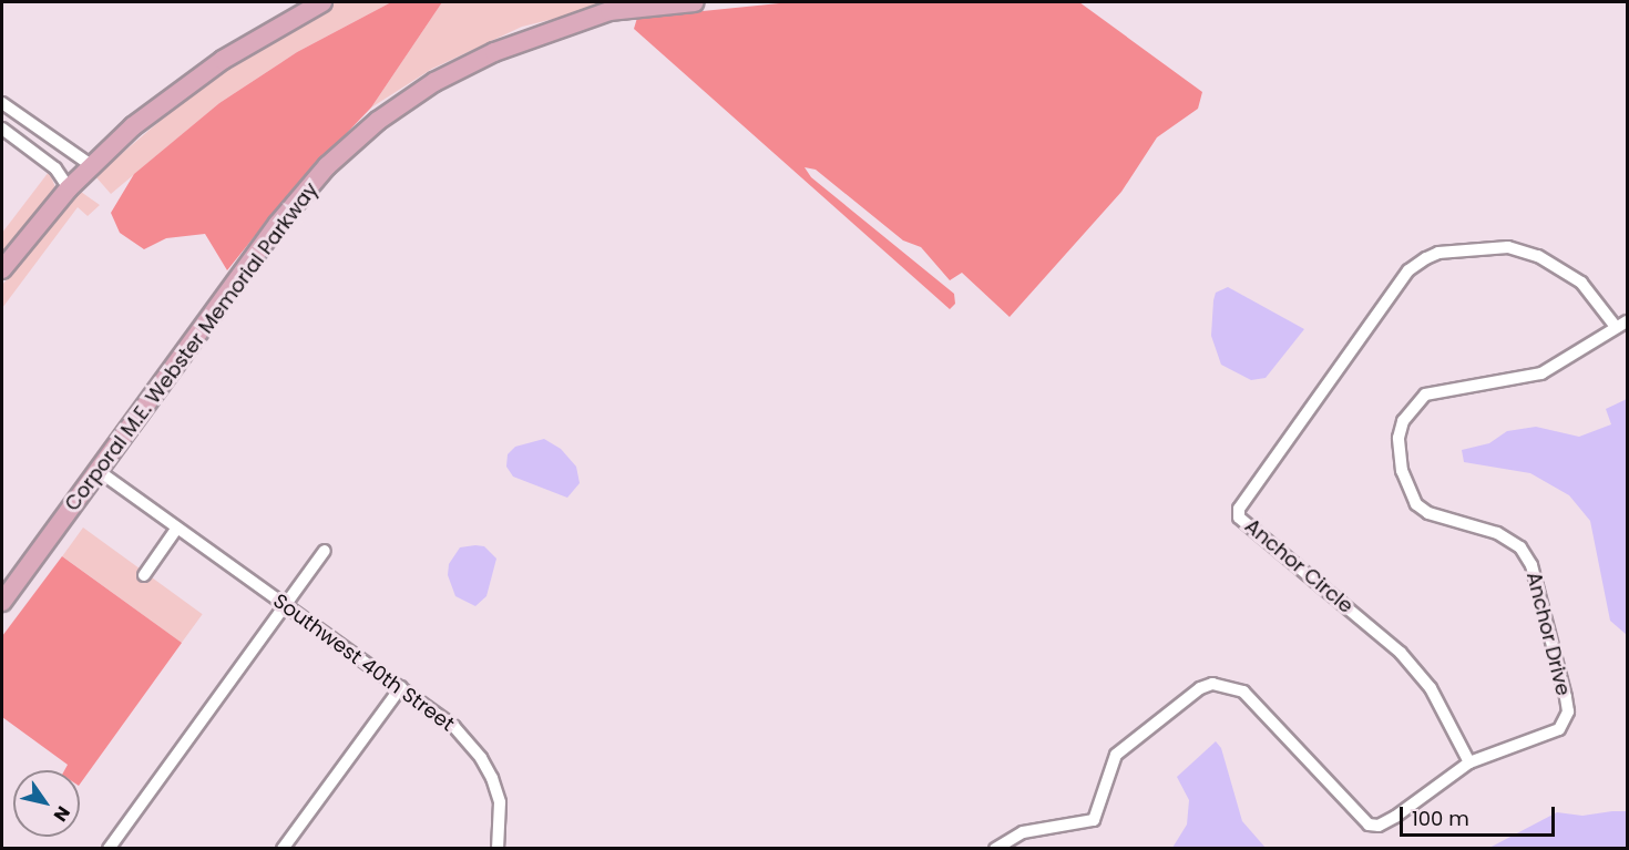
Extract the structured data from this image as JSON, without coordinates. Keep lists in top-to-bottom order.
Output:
{
  "streets": {
    "main road": ["Corporal M.E. Webster Memorial Parkway"],
    "street": ["Anchor Circle", "Anchor Drive", "Southwest 40th Street"]
  },
  "crossings": [
    ["Corporal M.E. Webster Memorial Parkway", "Southwest 40th Street"],
    ["Anchor Circle", "Anchor Drive"]
  ],
  "scale_bar": "100 m",
  "north": "bottom right"
}
